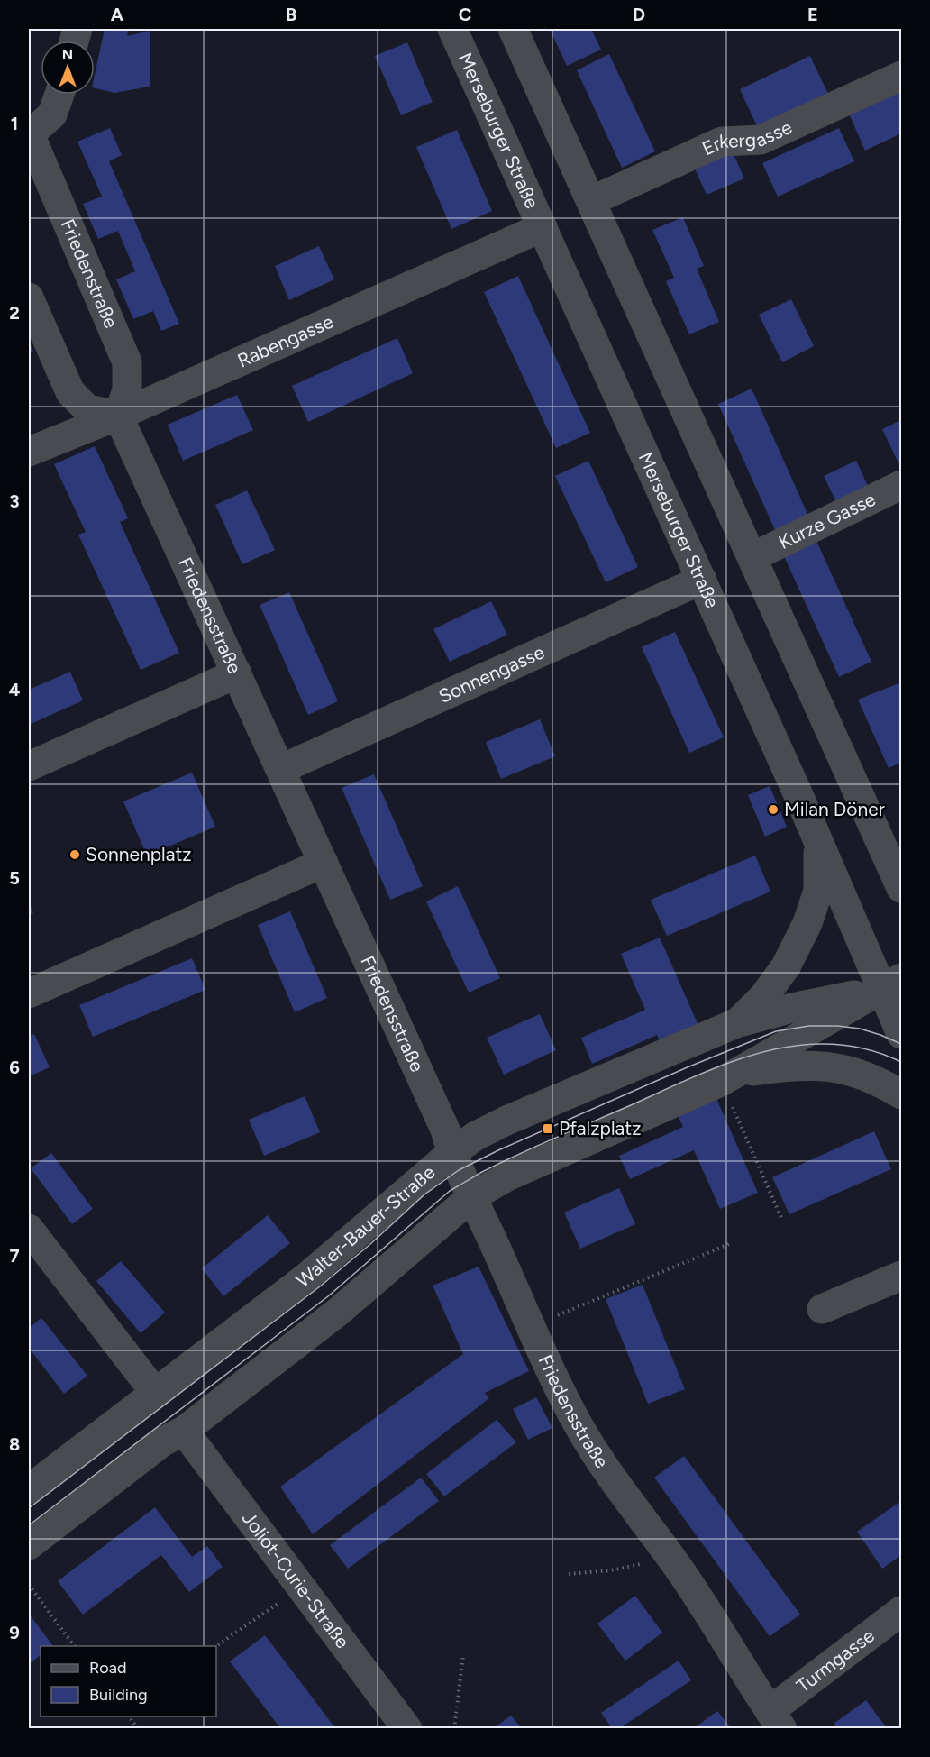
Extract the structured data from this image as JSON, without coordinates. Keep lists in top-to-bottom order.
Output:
{
  "streets": {
    "street": [
      "Merseburger Straße",
      "Erkergasse",
      "Friedenstraße",
      "Rabengasse",
      "Kurze Gasse",
      "Friedensstraße",
      "Sonnengasse",
      "Walter-Bauer-Straße",
      "Joliot-Curie-Straße",
      "Turmgasse"
    ]
  },
  "crossings": [
    ["Merseburger Straße", "Rabengasse"],
    ["Merseburger Straße", "Sonnengasse"],
    ["Friedenstraße", "Rabengasse"],
    ["Friedenstraße", "Friedensstraße"],
    ["Rabengasse", "Friedensstraße"],
    ["Friedensstraße", "Sonnengasse"],
    ["Friedensstraße", "Walter-Bauer-Straße"],
    ["Friedensstraße", "Turmgasse"]
  ],
  "places": {
    "other": ["Milan Döner", "Sonnenplatz"],
    "transit": ["Pfalzplatz"]
  },
  "legend": ["Road", "Building"],
  "north": "top",
  "grid": {
    "columns": [
      "A",
      "B",
      "C",
      "D",
      "E"
    ],
    "rows": [
      "1",
      "2",
      "3",
      "4",
      "5",
      "6",
      "7",
      "8",
      "9"
    ]
  }
}
